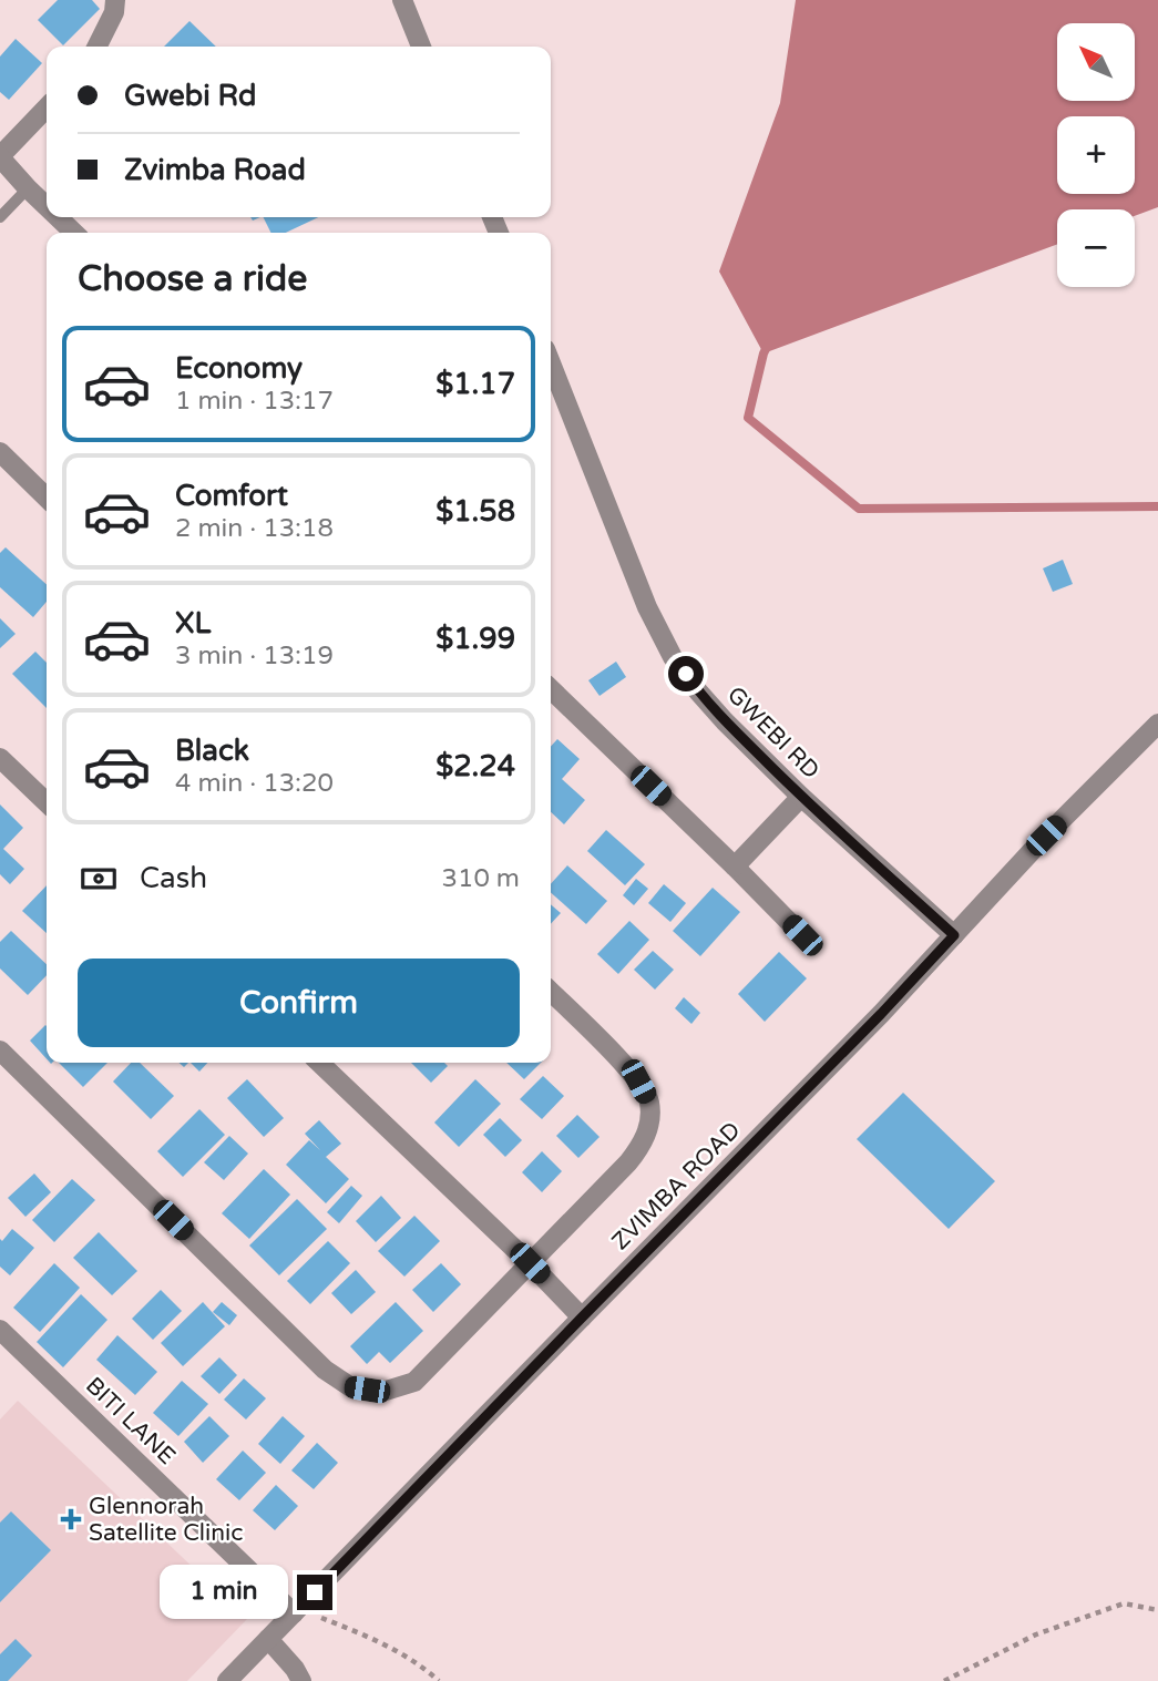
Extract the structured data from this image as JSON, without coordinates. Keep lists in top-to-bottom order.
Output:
{
  "streets": {
    "street": ["GWEBI RD", "ZVIMBA ROAD", "BITI LANE"]
  },
  "crossings": [
    ["GWEBI RD", "ZVIMBA ROAD"],
    ["ZVIMBA ROAD", "BITI LANE"]
  ],
  "places": {
    "health": ["Glennorah Satellite Clinic"]
  },
  "north": "top left",
  "page": {
    "map_buttons": ["+", "−"],
    "banner": ["Gwebi Rd", "Zvimba Road"],
    "heading": "Choose a ride",
    "list": [
      {
        "name": "Economy",
        "note": "1 min · 13:17",
        "value": "$1.17"
      },
      {
        "name": "Comfort",
        "note": "2 min · 13:18",
        "value": "$1.58"
      },
      {
        "name": "XL",
        "note": "3 min · 13:19",
        "value": "$1.99"
      },
      {
        "name": "Black",
        "note": "4 min · 13:20",
        "value": "$2.24"
      }
    ],
    "pay": ["Cash", "310 m"],
    "buttons": "Confirm",
    "bubble": "1 min"
  }
}
